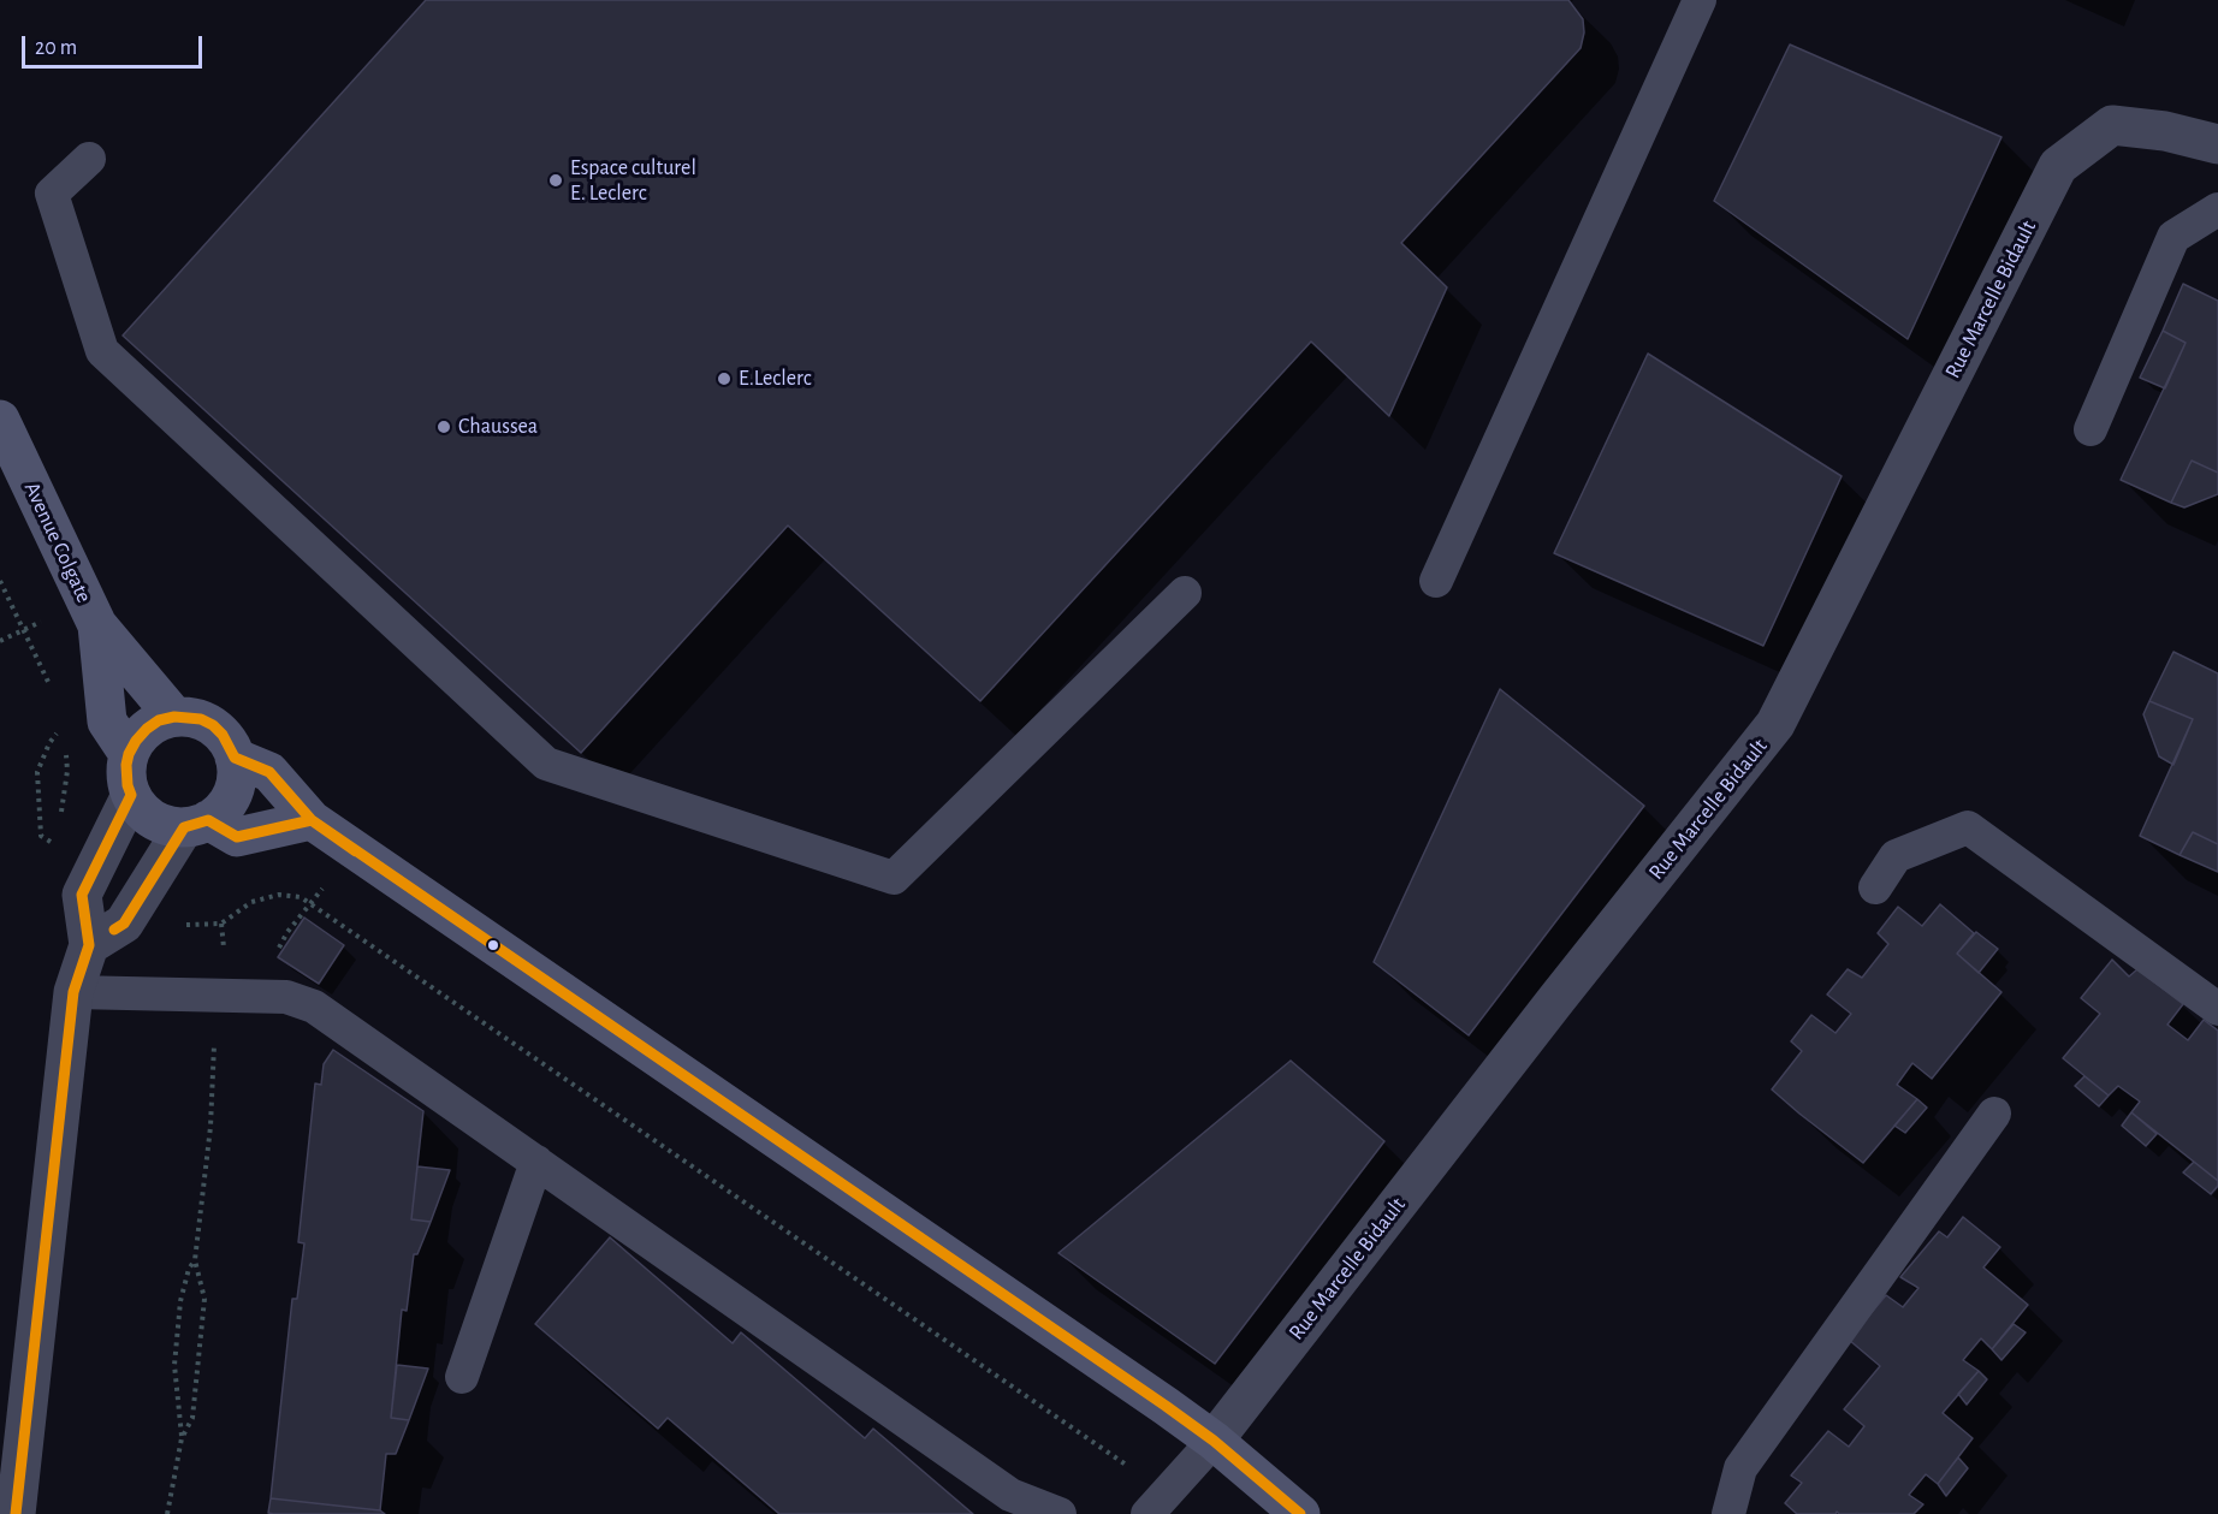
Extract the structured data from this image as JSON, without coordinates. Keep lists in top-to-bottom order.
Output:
{
  "streets": {
    "street": ["Rue Marcelle Bidault", "Avenue Colgate"]
  },
  "places": ["Espace culturel E. Leclerc", "E.Leclerc", "Chaussea"],
  "scale_bar": "20 m"
}
